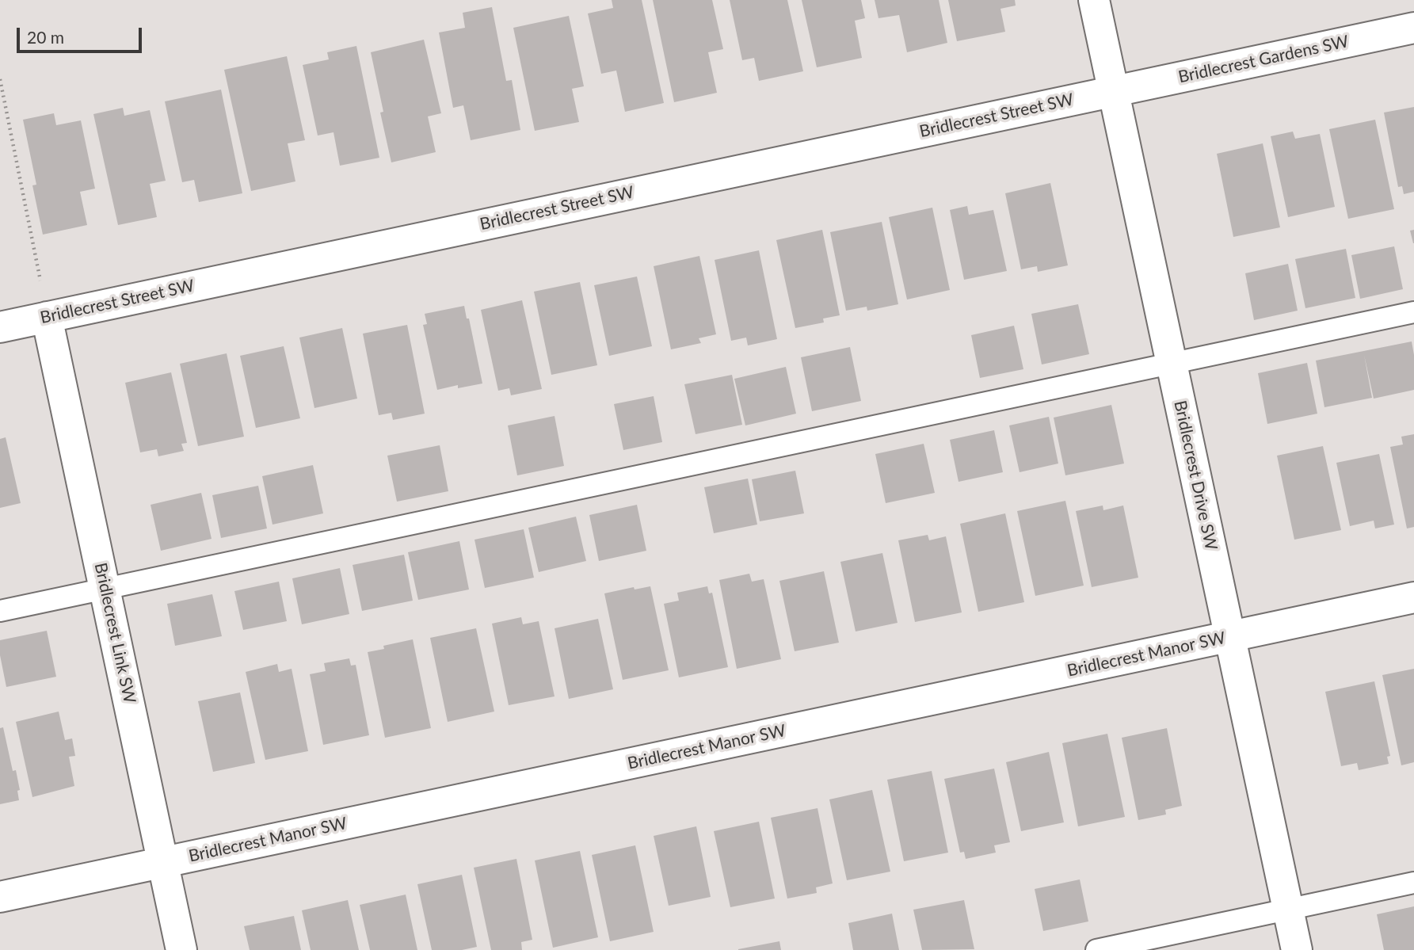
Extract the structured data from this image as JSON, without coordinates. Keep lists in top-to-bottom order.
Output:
{
  "streets": {
    "street": [
      "Bridlecrest Gardens SW",
      "Bridlecrest Street SW",
      "Bridlecrest Drive SW",
      "Bridlecrest Link SW",
      "Bridlecrest Manor SW"
    ]
  },
  "crossings": [
    ["Bridlecrest Gardens SW", "Bridlecrest Street SW"],
    ["Bridlecrest Gardens SW", "Bridlecrest Drive SW"],
    ["Bridlecrest Street SW", "Bridlecrest Drive SW"],
    ["Bridlecrest Street SW", "Bridlecrest Link SW"],
    ["Bridlecrest Drive SW", "Bridlecrest Manor SW"],
    ["Bridlecrest Link SW", "Bridlecrest Manor SW"]
  ],
  "scale_bar": "20 m"
}
